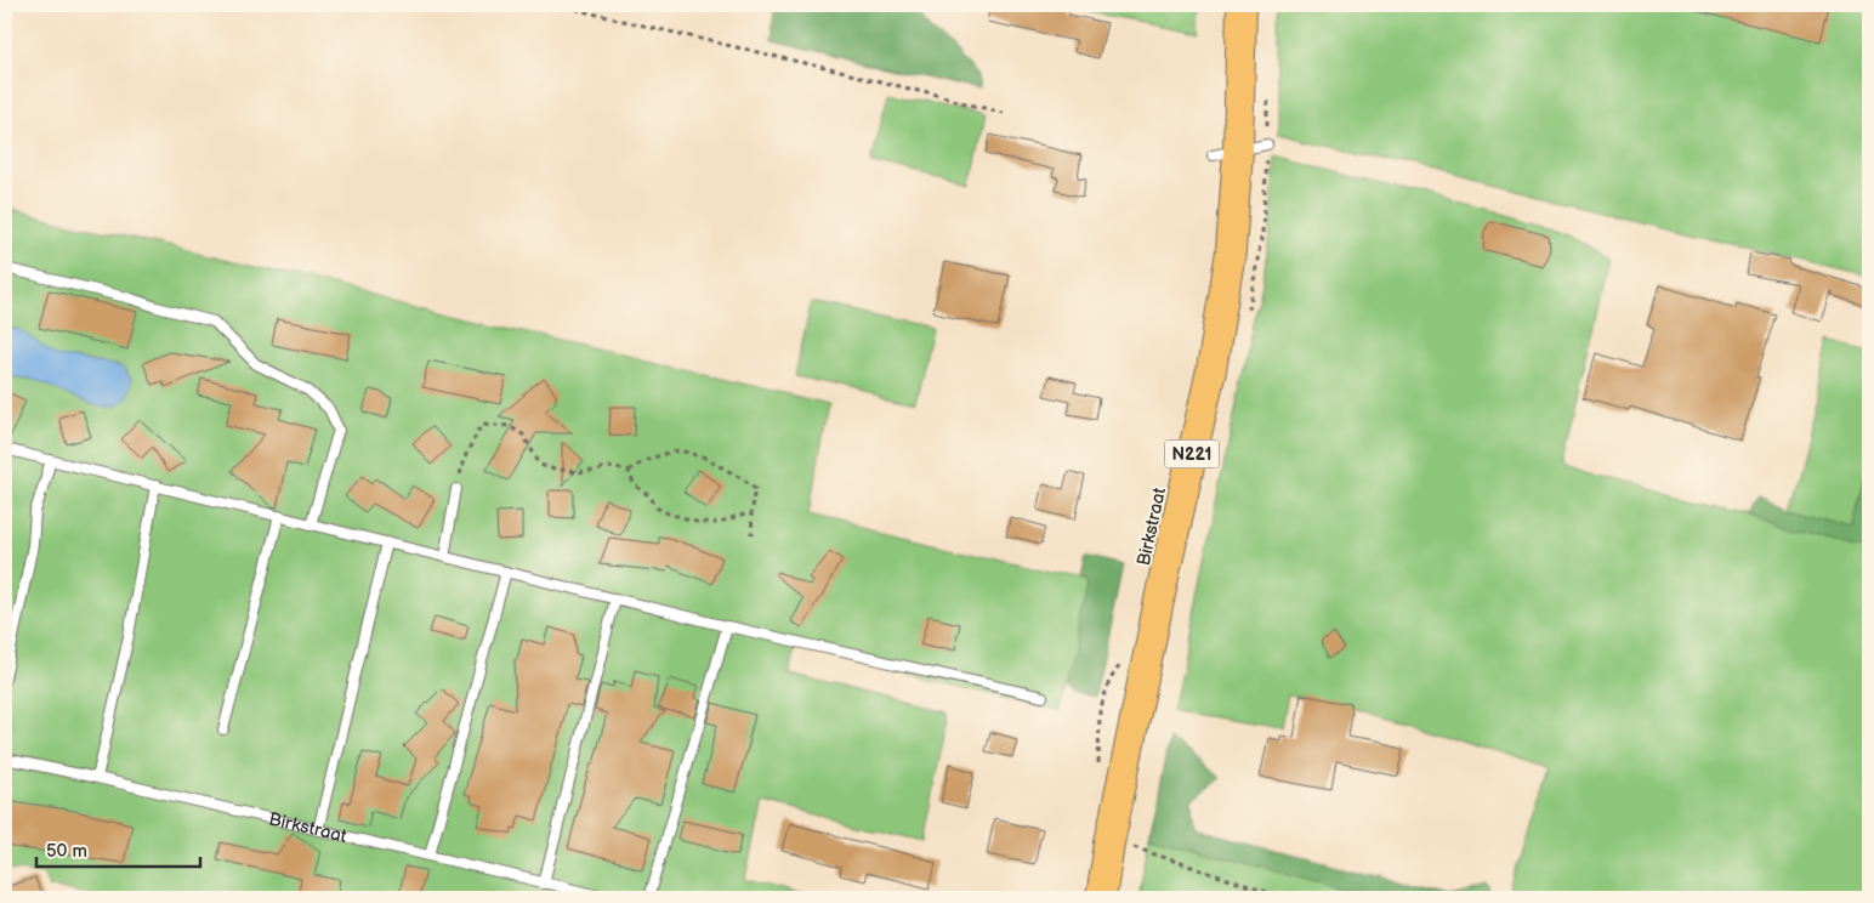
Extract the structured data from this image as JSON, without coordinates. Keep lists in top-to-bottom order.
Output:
{
  "streets": {
    "main road": ["N221", "Birkstraat"]
  },
  "scale_bar": "50 m"
}
